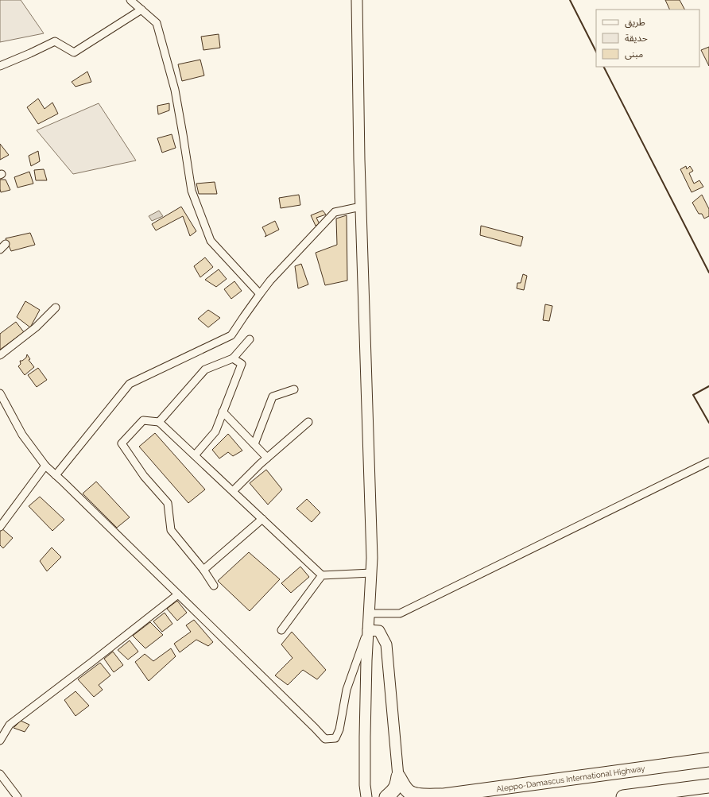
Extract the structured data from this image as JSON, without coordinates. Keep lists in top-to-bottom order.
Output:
{
  "streets": {
    "highway": ["Aleppo-Damascus International Highway"]
  },
  "legend": ["طريق", "حديقة", "مبنى"]
}
